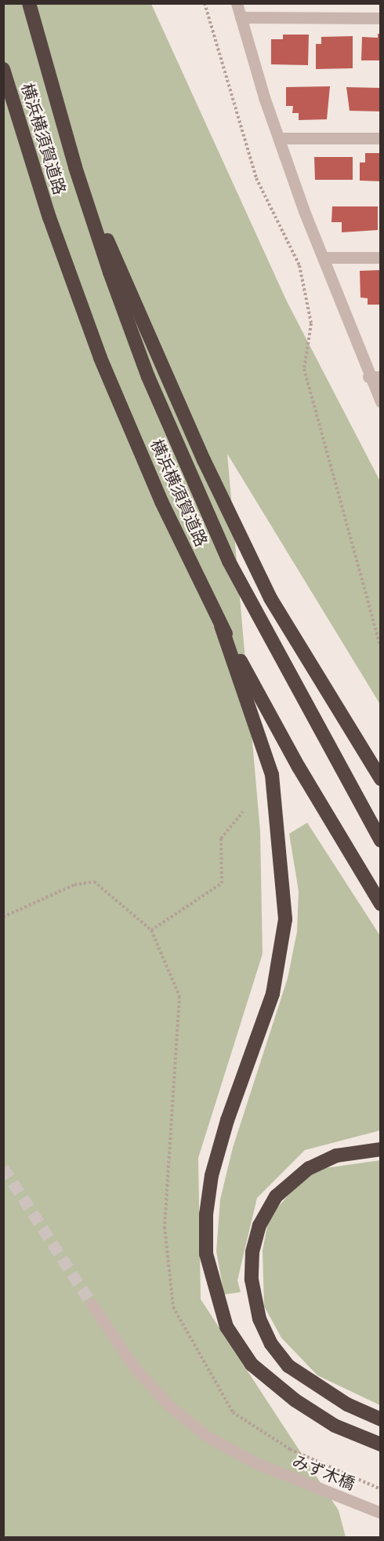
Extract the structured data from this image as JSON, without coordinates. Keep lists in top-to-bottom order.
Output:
{
  "streets": {
    "highway": ["横浜横須賀道路"],
    "street": ["みず木橋"]
  }
}
